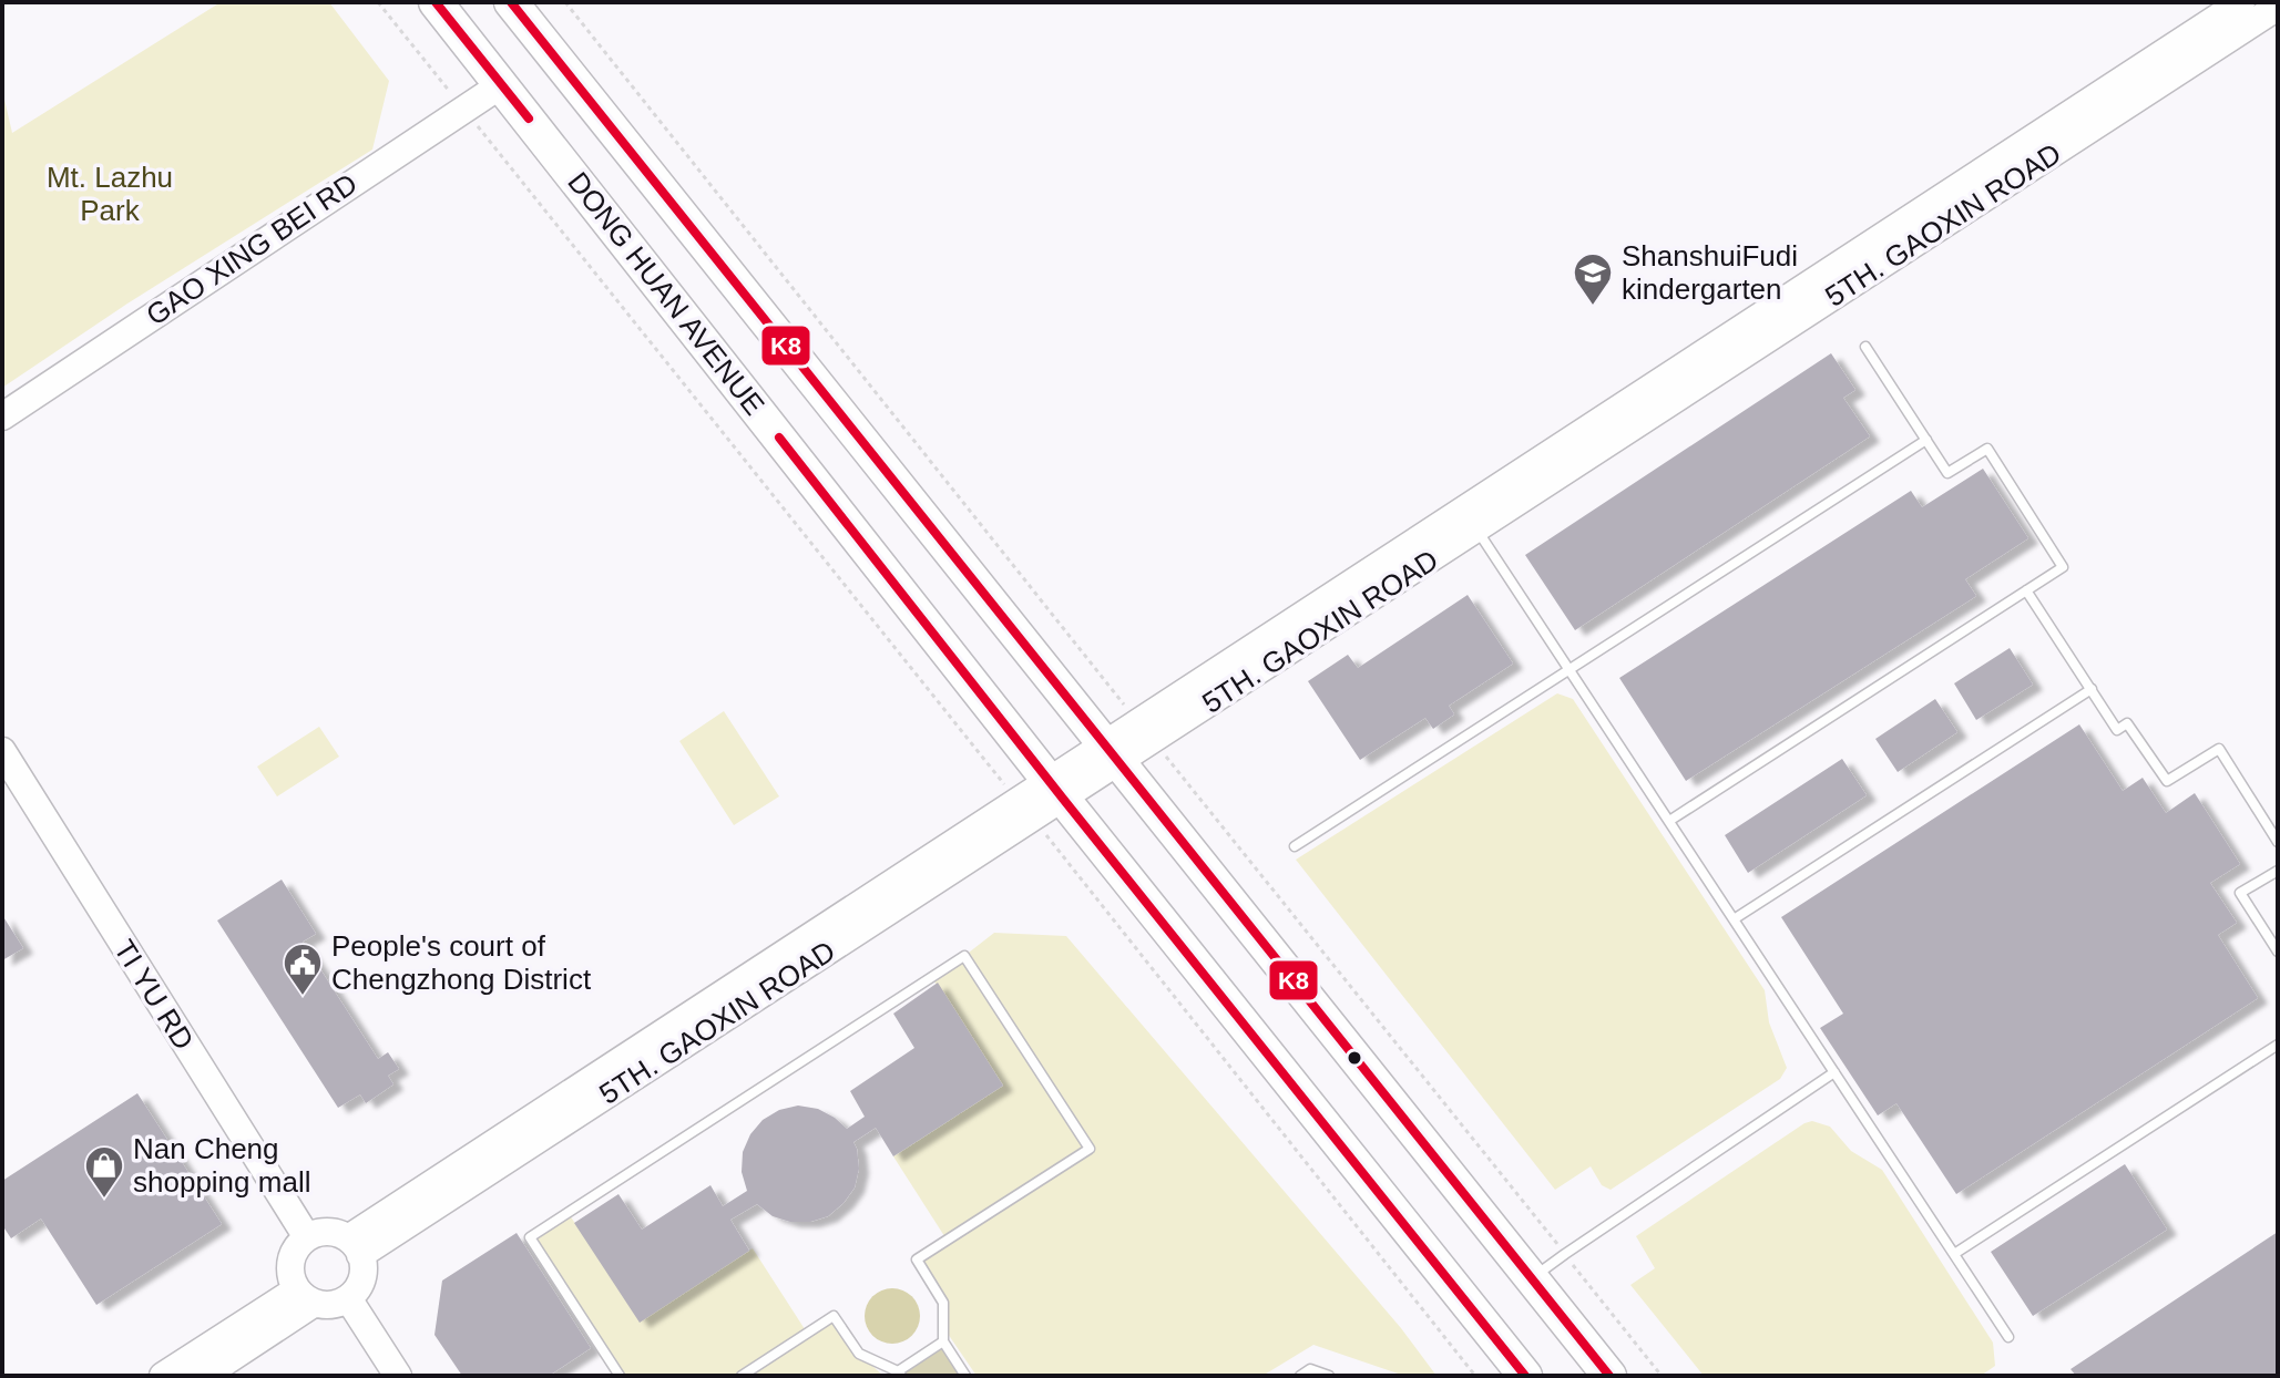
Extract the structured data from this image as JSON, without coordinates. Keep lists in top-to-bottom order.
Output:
{
  "streets": {
    "highway": ["DONG HUAN AVENUE"],
    "main road": ["5TH. GAOXIN ROAD", "GAO XING BEI RD", "TI YU RD"]
  },
  "crossings": [
    ["5TH. GAOXIN ROAD", "DONG HUAN AVENUE"],
    ["5TH. GAOXIN ROAD", "TI YU RD"],
    ["GAO XING BEI RD", "DONG HUAN AVENUE"]
  ],
  "parks": ["Mt. Lazhu Park"],
  "places": {
    "school or university": ["ShanshuiFudi kindergarten"],
    "public building": ["People's court of Chengzhong District"],
    "shop": ["Nan Cheng shopping mall"]
  },
  "lines": ["transit line K8"]
}
